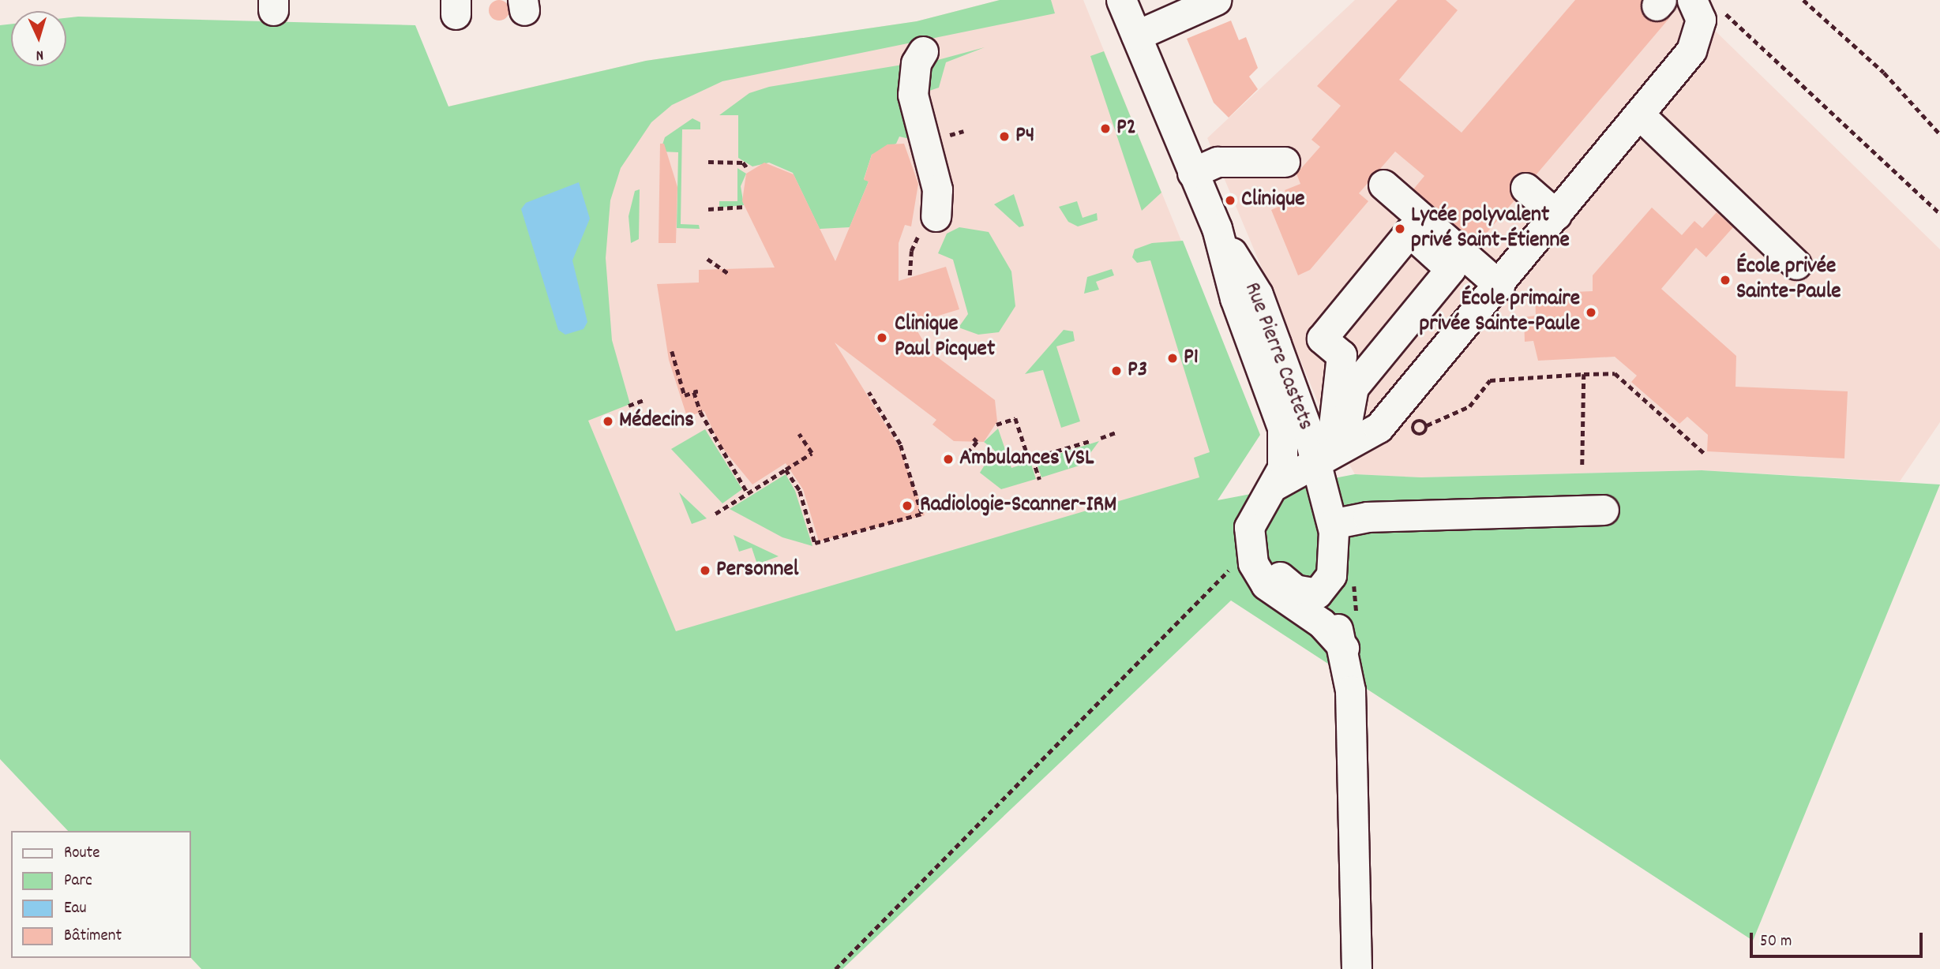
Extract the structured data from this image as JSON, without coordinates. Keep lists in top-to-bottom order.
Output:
{
  "streets": {
    "street": ["Rue Pierre Castets"]
  },
  "places": [
    "P2",
    "P4",
    "Clinique",
    "Lycée polyvalent privé Saint-Étienne",
    "École privée Sainte-Paule",
    "École primaire privée Sainte-Paule",
    "Clinique Paul Picquet",
    "P1",
    "P3",
    "Médecins",
    "Ambulances VSL",
    "Radiologie-Scanner-IRM",
    "Personnel"
  ],
  "legend": [
    "Route",
    "Parc",
    "Eau",
    "Bâtiment"
  ],
  "scale_bar": "50 m",
  "north": "bottom"
}
